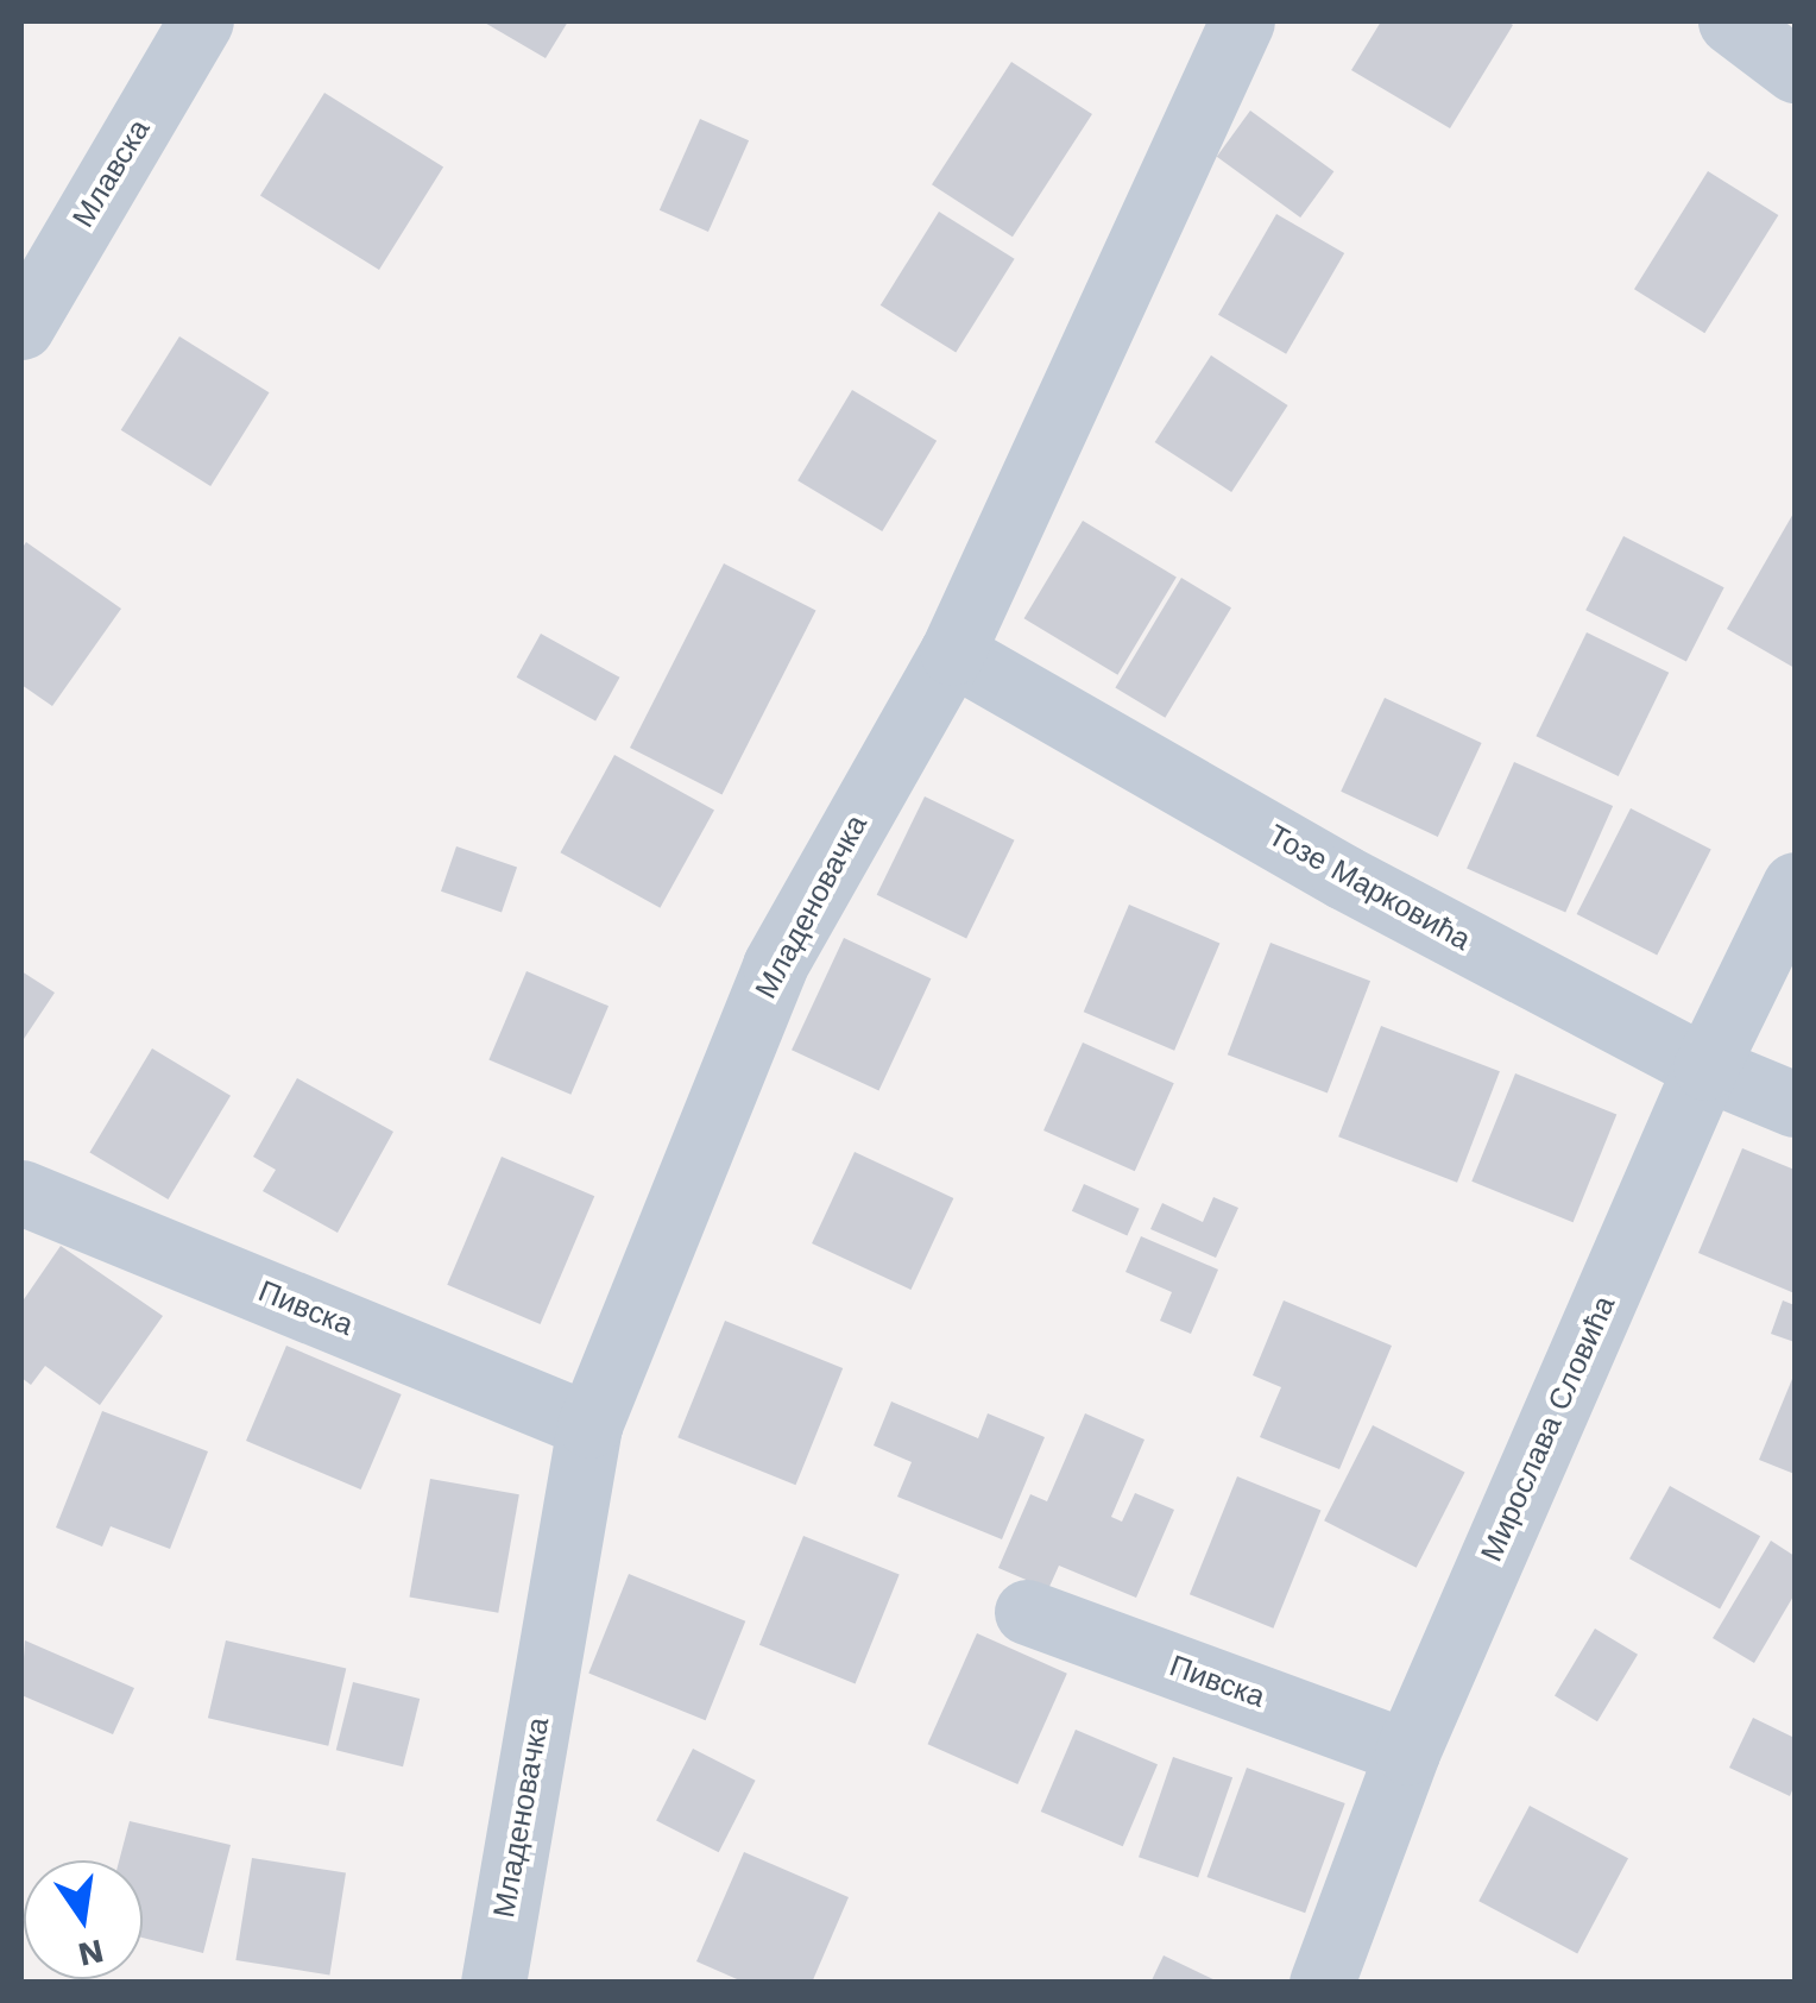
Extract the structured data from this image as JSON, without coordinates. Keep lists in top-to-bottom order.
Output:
{
  "streets": {
    "street": [
      "Млавска",
      "Тозе Марковића",
      "Младеновачка",
      "Пивска",
      "Мирослава Словића"
    ]
  },
  "crossings": [
    ["Тозе Марковића", "Младеновачка"],
    ["Тозе Марковића", "Мирослава Словића"],
    ["Младеновачка", "Пивска"],
    ["Пивска", "Мирослава Словића"]
  ],
  "north": "bottom"
}
